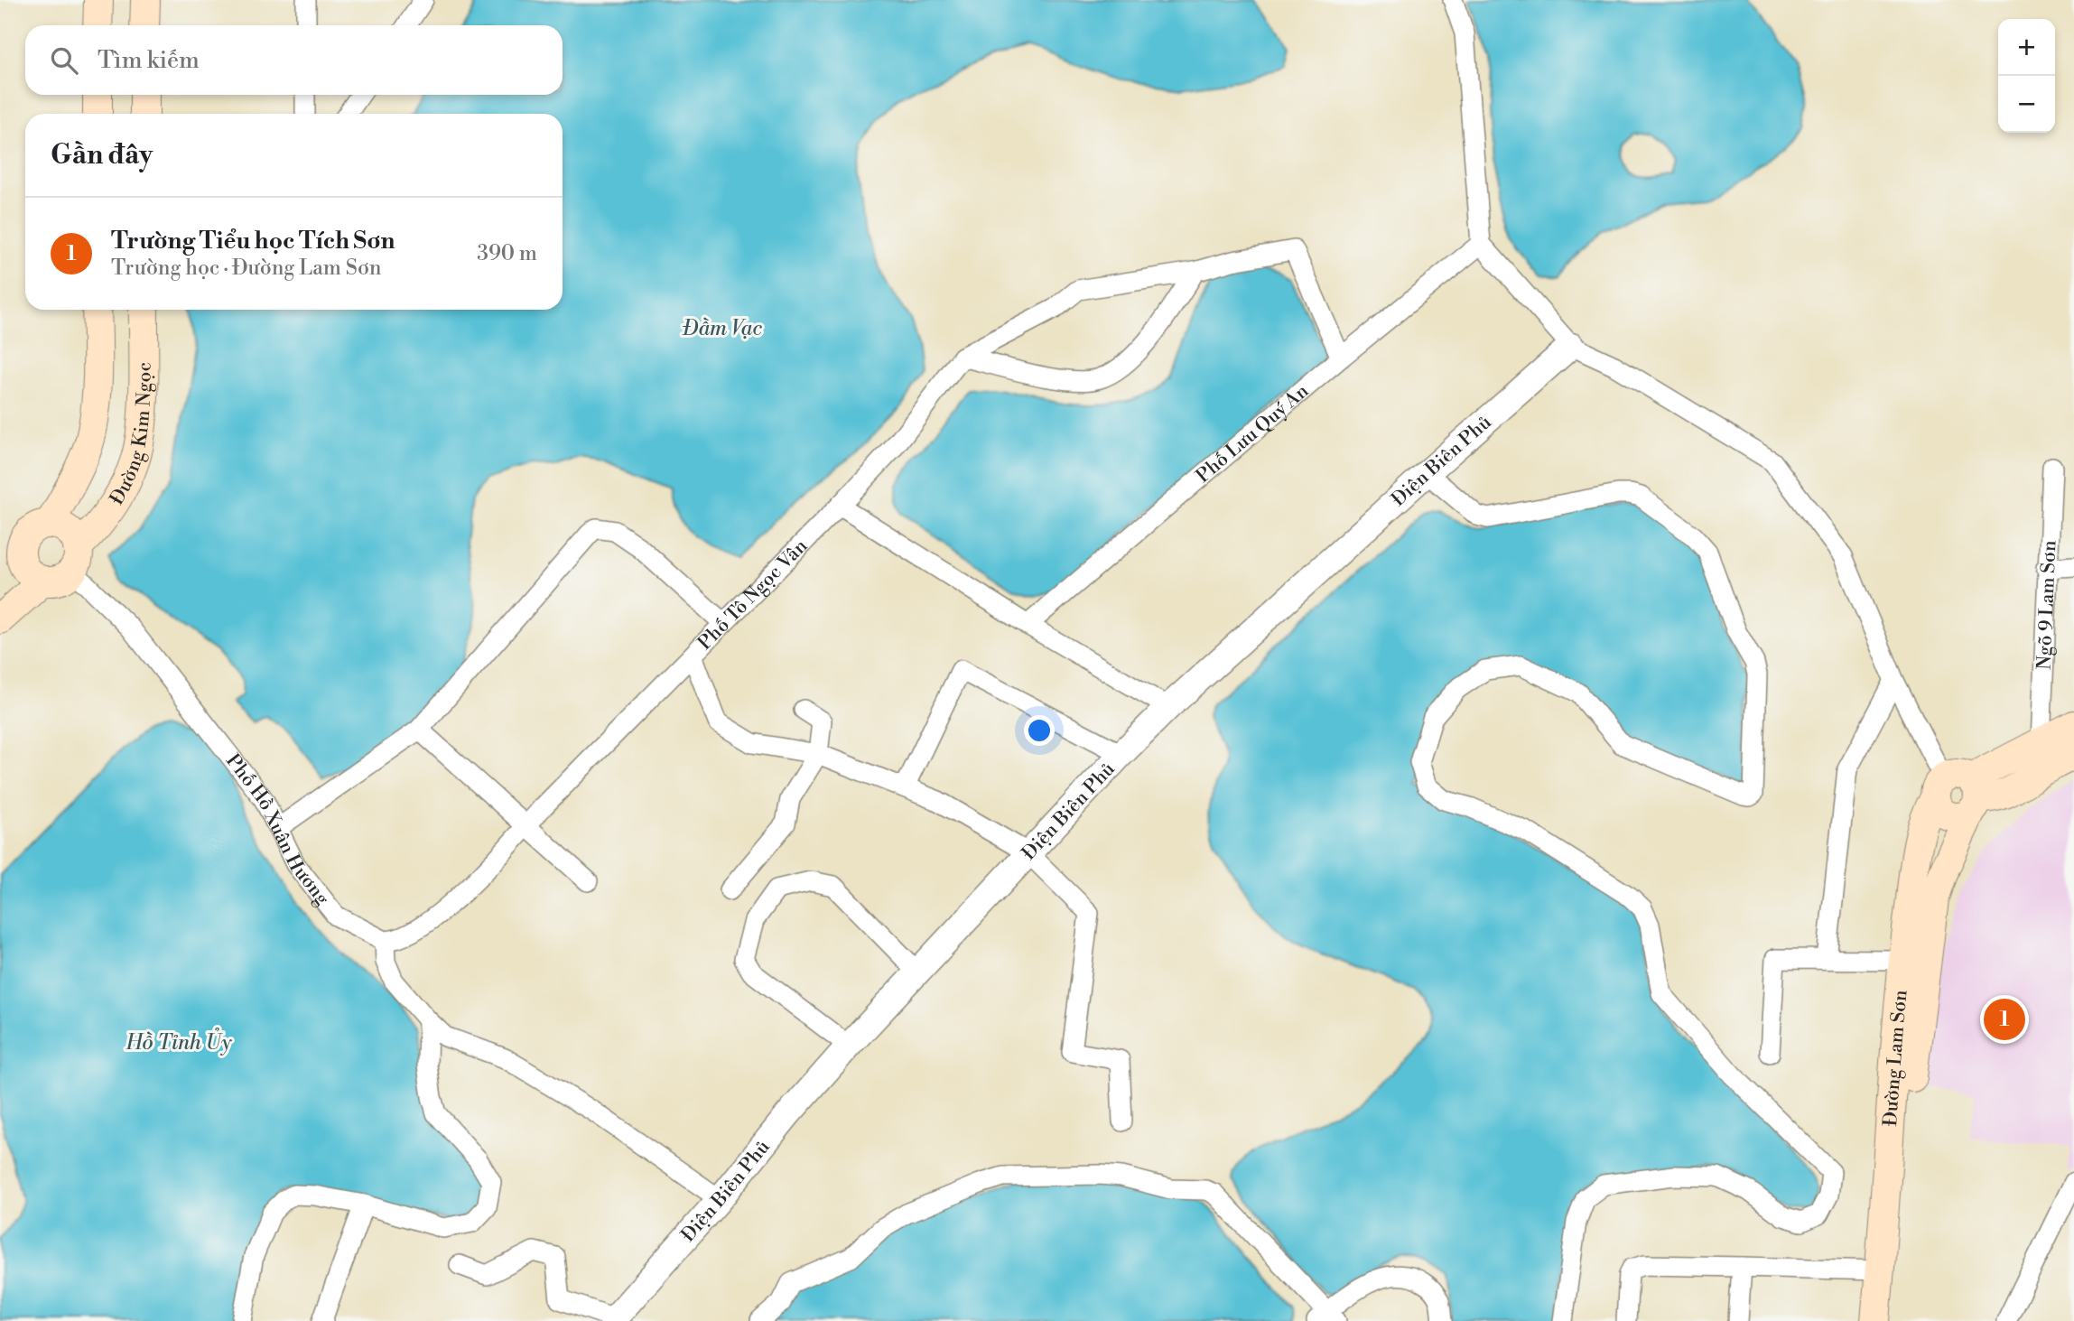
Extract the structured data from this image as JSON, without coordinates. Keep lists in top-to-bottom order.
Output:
{
  "streets": {
    "main road": ["Đường Kim Ngọc", "Đường Lam Sơn"],
    "street": [
      "Phố Lưu Quý An",
      "Điện Biên Phủ",
      "Phố Tô Ngọc Vân",
      "Ngõ 9 Lam Sơn",
      "Phố Hồ Xuân Hương"
    ]
  },
  "crossings": [
    ["Đường Kim Ngọc", "Phố Hồ Xuân Hương"],
    ["Phố Tô Ngọc Vân", "Phố Hồ Xuân Hương"]
  ],
  "water": ["Đầm Vạc", "Hồ Tỉnh Ủy"],
  "page": {
    "map_buttons": ["+", "−"],
    "search": "Tìm kiếm",
    "heading": "Gần đây",
    "list": [
      {
        "mark": "1",
        "name": "Trường Tiểu học Tích Sơn",
        "note": "Trường học · Đường Lam Sơn",
        "value": "390 m"
      }
    ],
    "pins": "1"
  }
}
